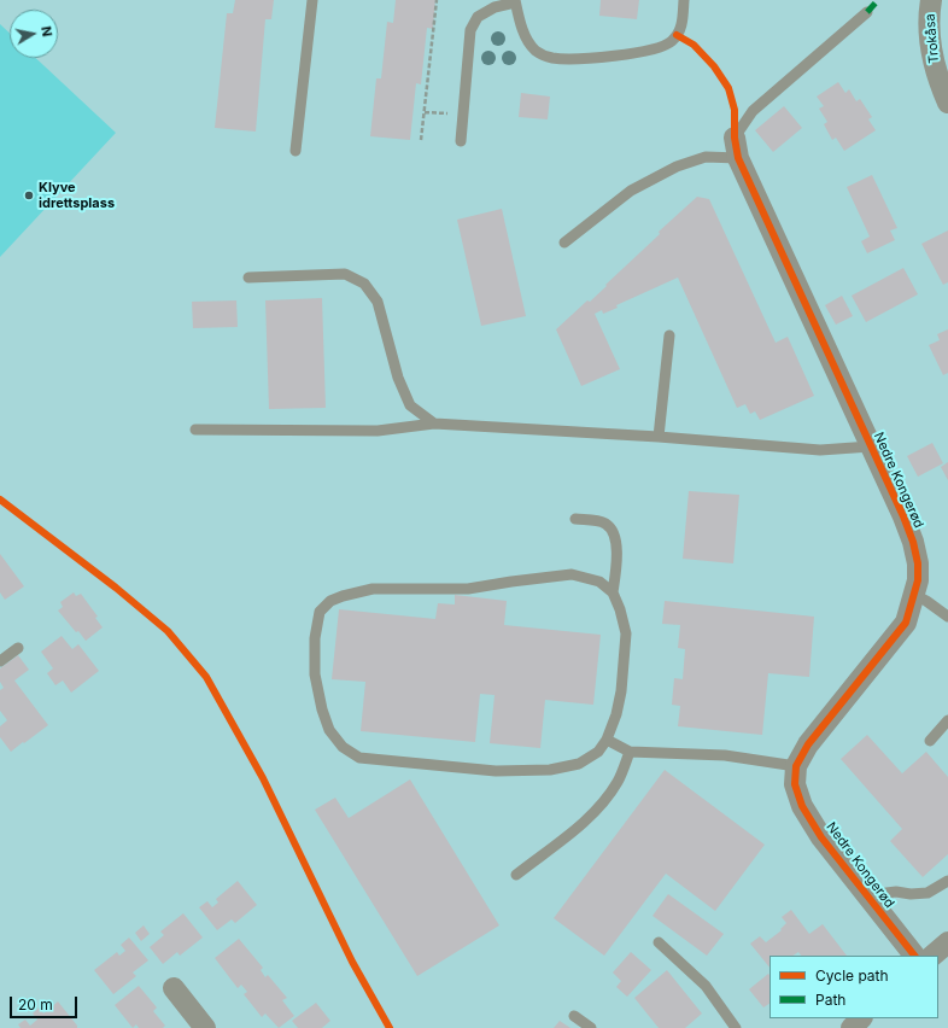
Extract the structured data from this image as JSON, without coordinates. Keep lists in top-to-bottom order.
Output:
{
  "streets": {
    "street": ["Trokåsa", "Nedre Kongerød"]
  },
  "places": ["Klyve idrettsplass"],
  "legend": ["Cycle path", "Path"],
  "scale_bar": "20 m",
  "north": "right"
}
